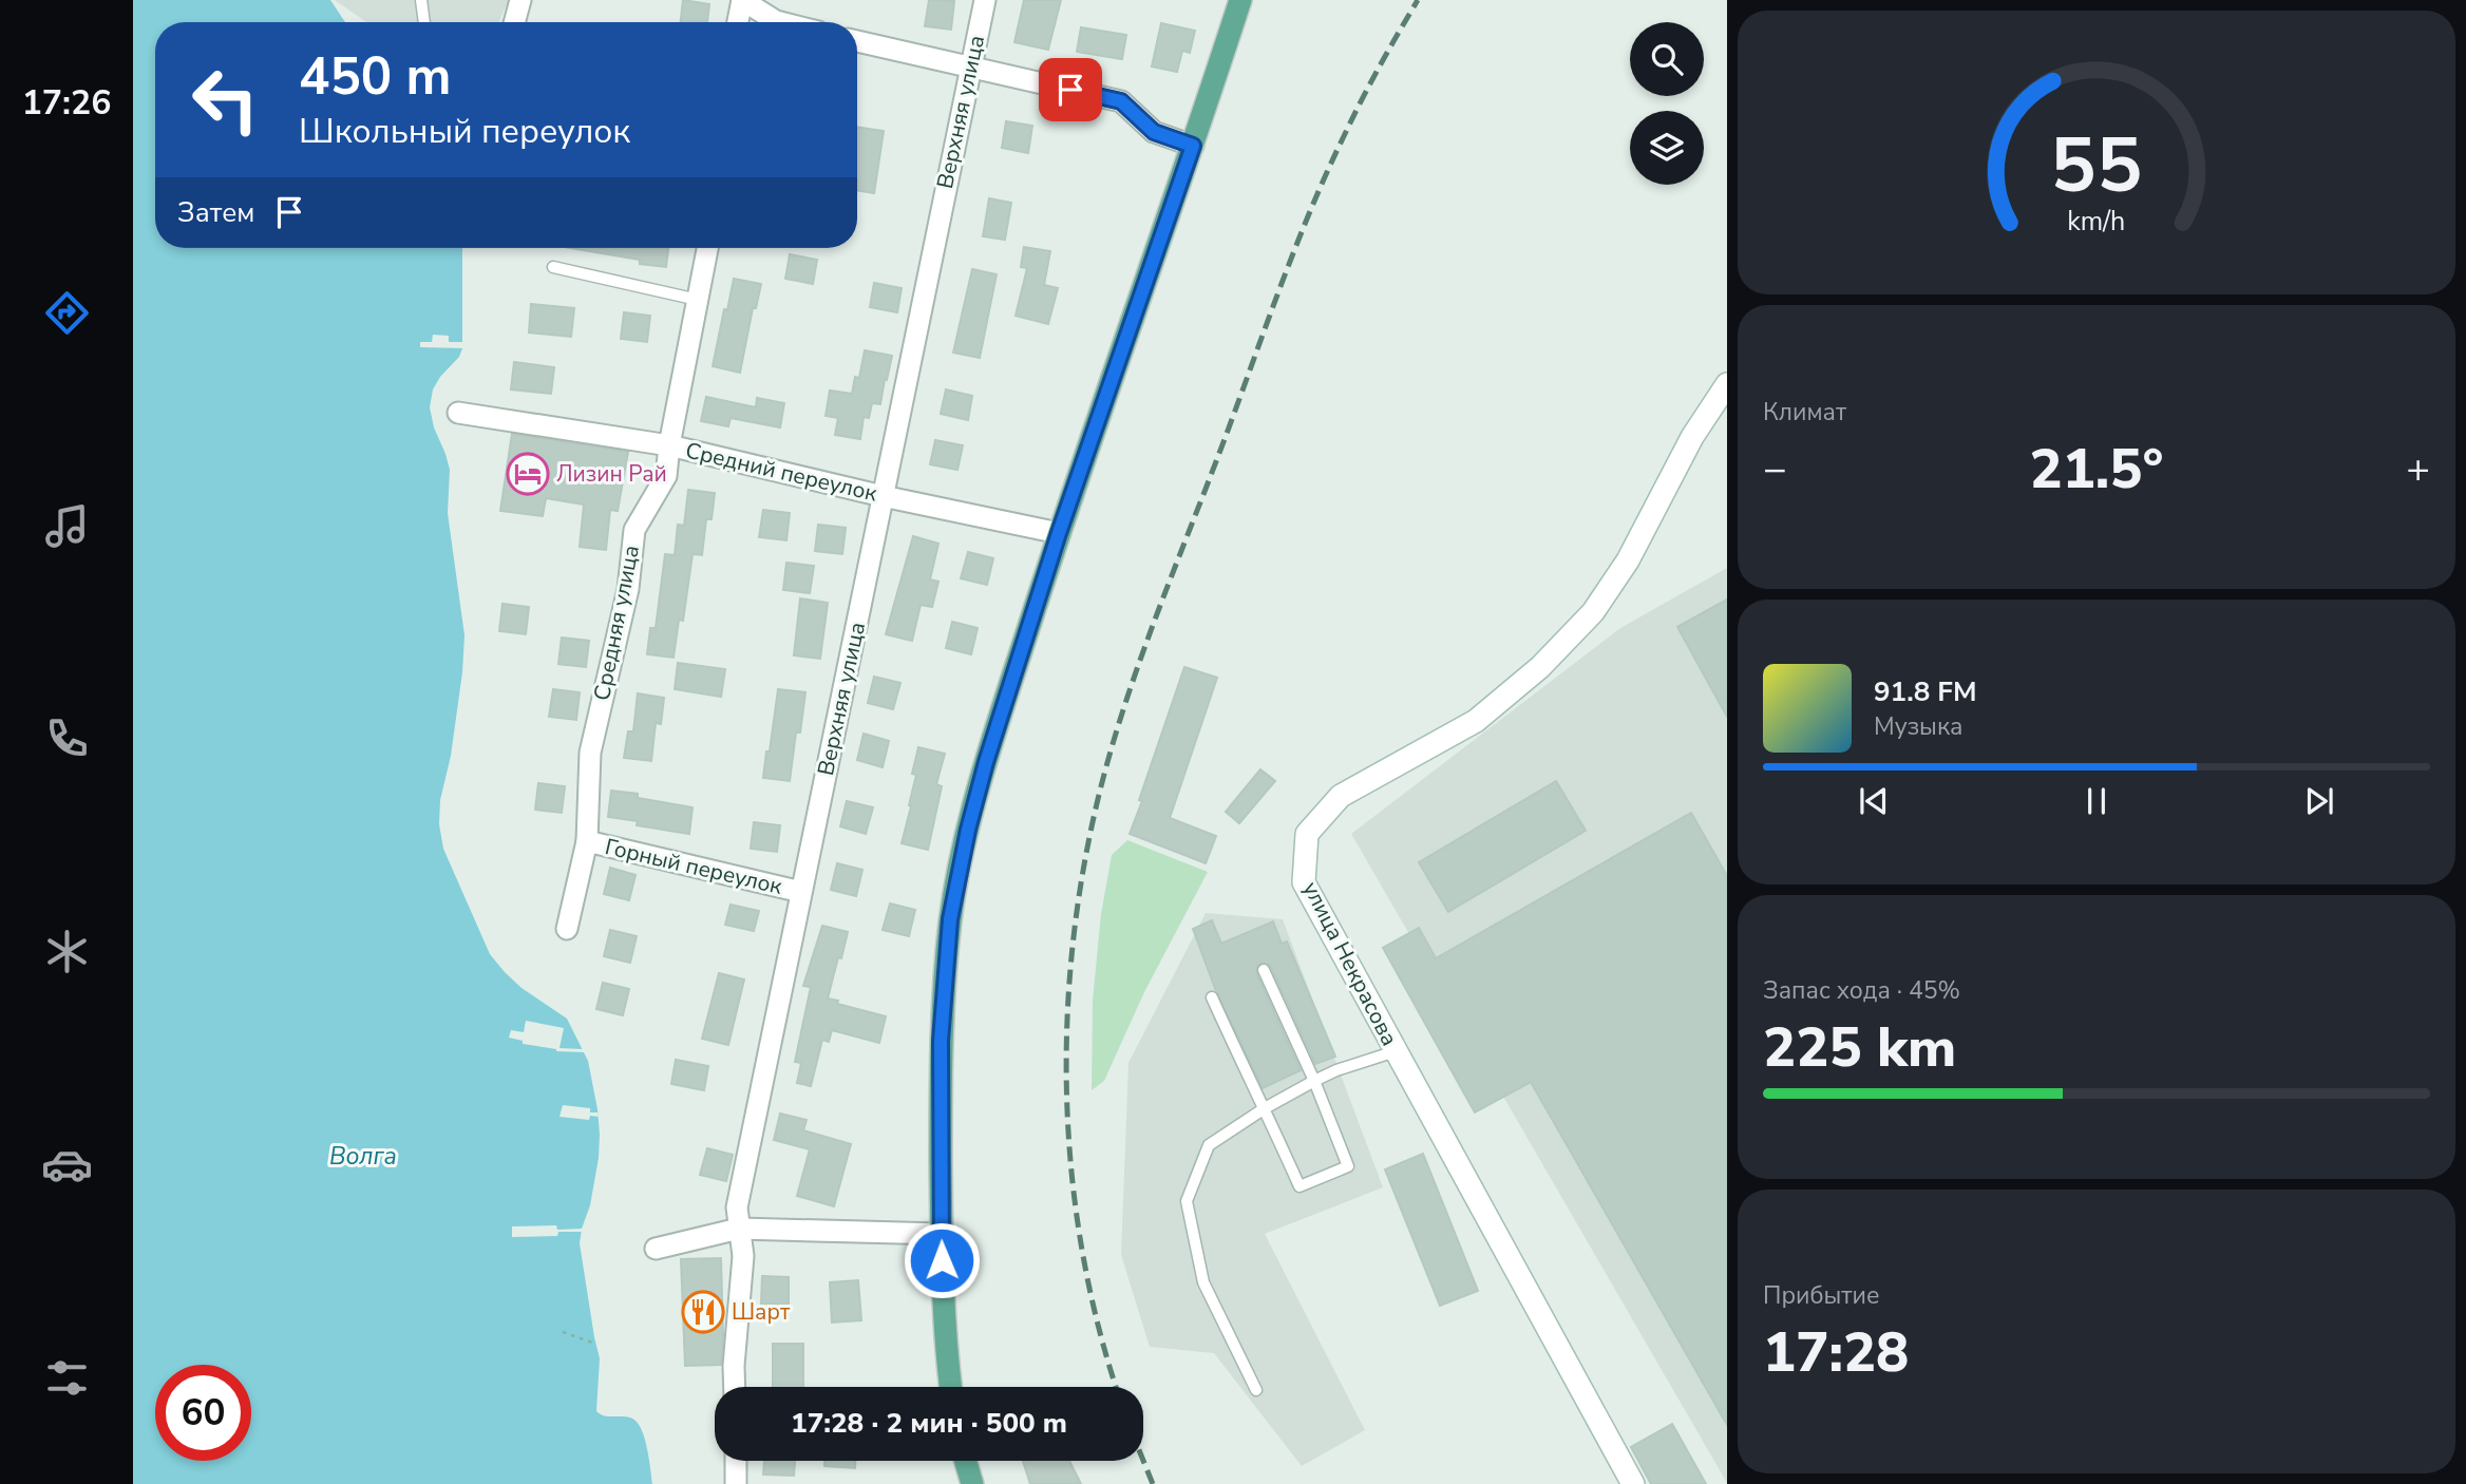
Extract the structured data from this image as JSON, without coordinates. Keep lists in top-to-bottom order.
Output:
{
  "streets": {
    "street": [
      "Верхняя улица",
      "Средний переулок",
      "Средняя улица",
      "Горный переулок",
      "улица Некрасова"
    ]
  },
  "crossings": [
    ["Верхняя улица", "Средний переулок"],
    ["Верхняя улица", "Горный переулок"],
    ["Средний переулок", "Средняя улица"],
    ["Средняя улица", "Горный переулок"]
  ],
  "water": ["Волга"],
  "places": {
    "hotel": ["Лизин Рай"],
    "restaurant": ["Шарт"]
  },
  "page": {
    "tabs": "17:26",
    "turn": ["450 m", "Школьный переулок"],
    "then": "Затем",
    "tile": [
      "Климат",
      ["Запас хода · 45%", "225 km"],
      ["Прибытие", "17:28"]
    ],
    "heat": ["−", "21.5°", "+"],
    "song": ["91.8 FM", "Музыка"],
    "limit": "60",
    "trip": "17:28 · 2 мин · 500 m",
    "gauge": ["55", "km/h"]
  }
}
